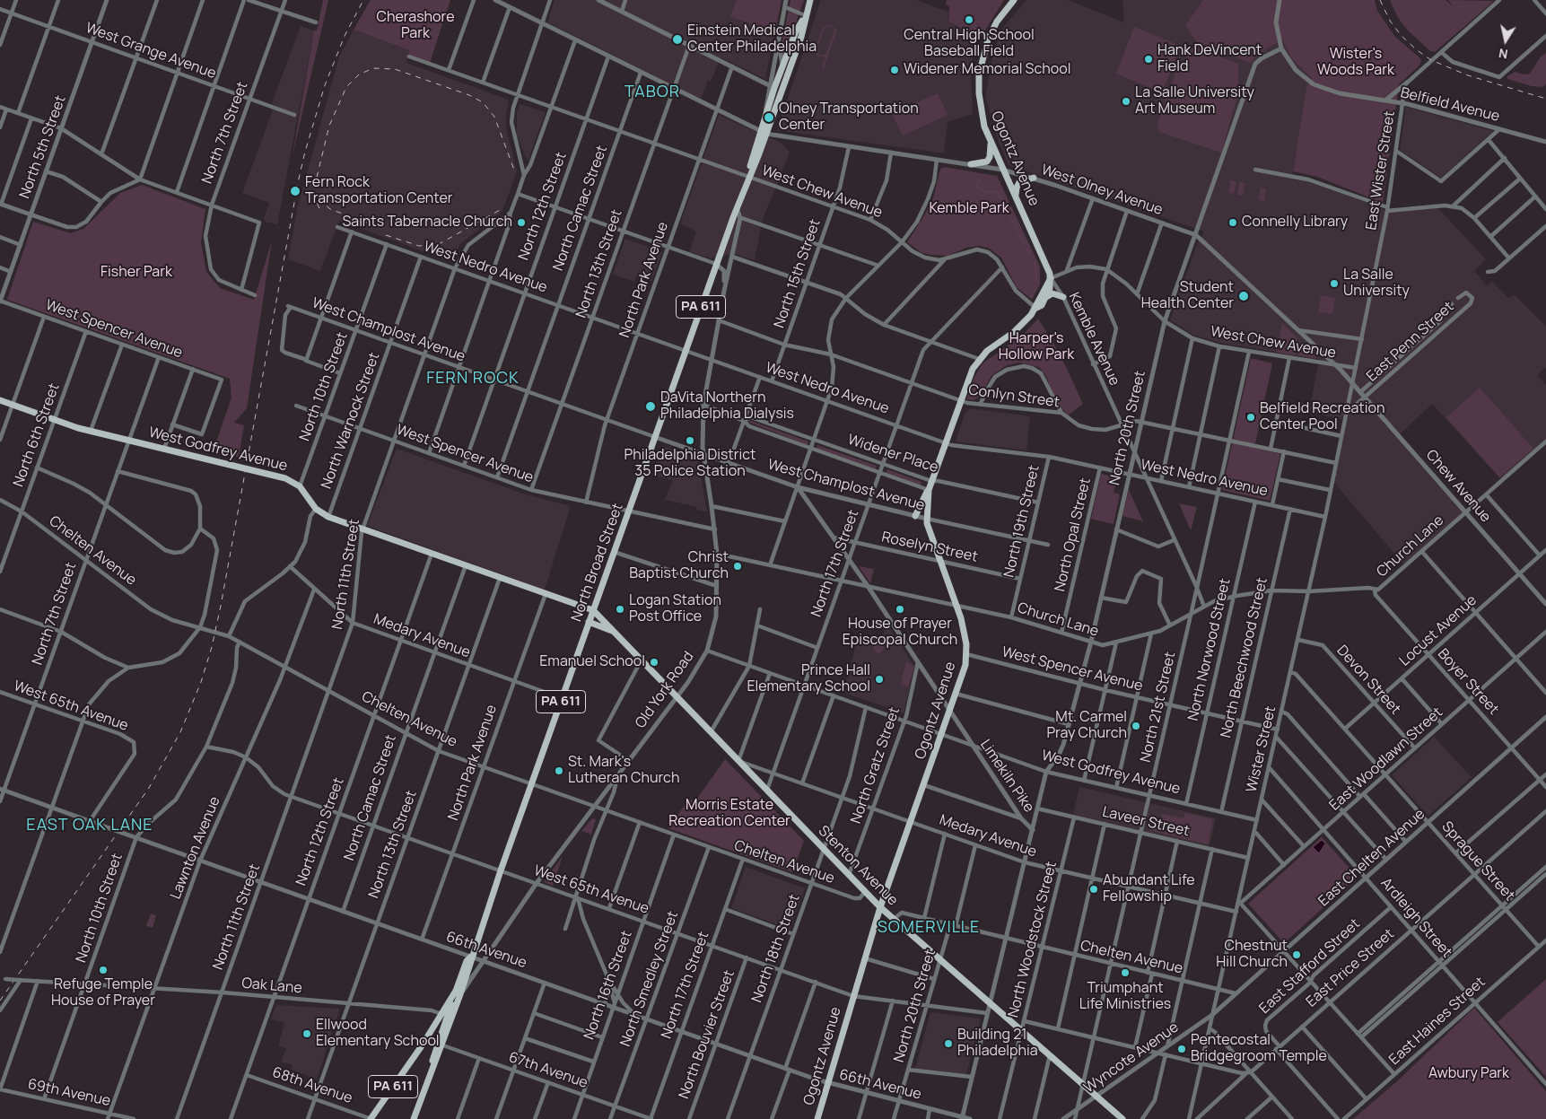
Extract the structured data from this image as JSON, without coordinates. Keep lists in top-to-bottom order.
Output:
{
  "streets": {
    "main road": [
      "Ogontz Avenue",
      "PA 611",
      "West Godfrey Avenue",
      "North Broad Street",
      "Old York Road",
      "Stenton Avenue"
    ],
    "street": [
      "West Grange Avenue",
      "Belfield Avenue",
      "North 7th Street",
      "North 5th Street",
      "East Wister Street",
      "West Olney Avenue",
      "West Chew Avenue",
      "North 12th Street",
      "North Camac Street",
      "North 13th Street",
      "West Nedro Avenue",
      "North 15th Street",
      "North Park Avenue",
      "West Spencer Avenue",
      "West Champlost Avenue",
      "Kemble Avenue",
      "East Penn Street",
      "North 10th Street",
      "Conlyn Street",
      "North Warnock Street",
      "North 20th Street",
      "North 6th Street",
      "Widener Place",
      "Chew Avenue",
      "North 19th Street",
      "North Opal Street",
      "Church Lane",
      "Roselyn Street",
      "Chelten Avenue",
      "North 17th Street",
      "North 11th Street",
      "Locust Avenue",
      "Medary Avenue",
      "North Norwood Street",
      "North Beechwood Street",
      "Devon Street",
      "Boyer Street",
      "West 65th Avenue",
      "North 21st Street",
      "Wister Street",
      "East Woodlawn Street",
      "North Gratz Street",
      "Limekiln Pike",
      "Laveer Street",
      "Lawnton Avenue",
      "East Chelten Avenue",
      "Sprague Street",
      "Ardleigh Street",
      "North Woodstock Street",
      "North 18th Street",
      "66th Avenue",
      "East Stafford Street",
      "East Price Street",
      "North Smedley Street",
      "North 16th Street",
      "Oak Lane",
      "East Haines Street",
      "North Bouvier Street",
      "Wyncote Avenue",
      "67th Avenue",
      "68th Avenue",
      "69th Avenue"
    ]
  },
  "crossings": [
    ["West Grange Avenue", "North 7th Street"],
    ["West Grange Avenue", "North 5th Street"],
    ["Belfield Avenue", "East Wister Street"],
    ["Belfield Avenue", "North 20th Street"],
    ["North 7th Street", "West Spencer Avenue"],
    ["North 7th Street", "West Godfrey Avenue"],
    ["North 7th Street", "Chelten Avenue"],
    ["North 7th Street", "West 65th Avenue"],
    ["North 7th Street", "66th Avenue"],
    ["North 5th Street", "West Spencer Avenue"],
    ["Ogontz Avenue", "West Olney Avenue"],
    ["Ogontz Avenue", "West Chew Avenue"],
    ["Ogontz Avenue", "West Nedro Avenue"],
    ["Ogontz Avenue", "West Spencer Avenue"],
    ["Ogontz Avenue", "West Champlost Avenue"],
    ["Ogontz Avenue", "Kemble Avenue"],
    ["Ogontz Avenue", "Conlyn Street"],
    ["Ogontz Avenue", "West Godfrey Avenue"],
    ["Ogontz Avenue", "Widener Place"],
    ["Ogontz Avenue", "Church Lane"],
    ["Ogontz Avenue", "Roselyn Street"],
    ["Ogontz Avenue", "Medary Avenue"],
    ["Ogontz Avenue", "West 65th Avenue"],
    ["Ogontz Avenue", "Limekiln Pike"],
    ["Ogontz Avenue", "Stenton Avenue"],
    ["Ogontz Avenue", "66th Avenue"],
    ["East Wister Street", "West Olney Avenue"],
    ["East Wister Street", "West Chew Avenue"],
    ["East Wister Street", "Chew Avenue"],
    ["East Wister Street", "Wister Street"],
    ["West Olney Avenue", "West Chew Avenue"],
    ["West Olney Avenue", "North 12th Street"],
    ["West Olney Avenue", "North Camac Street"],
    ["West Olney Avenue", "North 13th Street"],
    ["West Olney Avenue", "North 15th Street"],
    ["West Olney Avenue", "North Park Avenue"],
    ["West Olney Avenue", "North 20th Street"],
    ["West Olney Avenue", "Chew Avenue"],
    ["West Olney Avenue", "North Broad Street"],
    ["West Olney Avenue", "Wister Street"],
    ["West Chew Avenue", "North 13th Street"],
    ["West Chew Avenue", "North 15th Street"],
    ["West Chew Avenue", "North Park Avenue"],
    ["West Chew Avenue", "North 20th Street"],
    ["West Chew Avenue", "North Broad Street"],
    ["West Chew Avenue", "North 17th Street"],
    ["West Chew Avenue", "North 21st Street"],
    ["North 12th Street", "West Nedro Avenue"],
    ["North 12th Street", "West Spencer Avenue"],
    ["North 12th Street", "West Champlost Avenue"],
    ["North 12th Street", "West Godfrey Avenue"],
    ["North 12th Street", "Chelten Avenue"],
    ["North 12th Street", "Medary Avenue"],
    ["North 12th Street", "West 65th Avenue"],
    ["North 12th Street", "66th Avenue"],
    ["North 12th Street", "Oak Lane"],
    ["North 12th Street", "68th Avenue"],
    ["North Camac Street", "West Nedro Avenue"],
    ["North Camac Street", "West Spencer Avenue"],
    ["North Camac Street", "West Champlost Avenue"],
    ["North Camac Street", "West Godfrey Avenue"],
    ["North Camac Street", "Chelten Avenue"],
    ["North Camac Street", "Medary Avenue"],
    ["North Camac Street", "West 65th Avenue"],
    ["North Camac Street", "66th Avenue"],
    ["North 13th Street", "West Nedro Avenue"],
    ["North 13th Street", "West Spencer Avenue"],
    ["North 13th Street", "West Champlost Avenue"],
    ["North 13th Street", "West Godfrey Avenue"],
    ["North 13th Street", "Chelten Avenue"],
    ["North 13th Street", "Medary Avenue"],
    ["North 13th Street", "West 65th Avenue"],
    ["North 13th Street", "66th Avenue"],
    ["North 13th Street", "Oak Lane"],
    ["North 13th Street", "68th Avenue"],
    ["West Nedro Avenue", "North 15th Street"],
    ["West Nedro Avenue", "North Park Avenue"],
    ["West Nedro Avenue", "Kemble Avenue"],
    ["West Nedro Avenue", "North 10th Street"],
    ["West Nedro Avenue", "North Warnock Street"],
    ["West Nedro Avenue", "North 20th Street"],
    ["West Nedro Avenue", "North 19th Street"],
    ["West Nedro Avenue", "North Opal Street"],
    ["West Nedro Avenue", "North Broad Street"],
    ["West Nedro Avenue", "North 17th Street"],
    ["West Nedro Avenue", "North 11th Street"],
    ["West Nedro Avenue", "North Norwood Street"],
    ["West Nedro Avenue", "North Beechwood Street"],
    ["West Nedro Avenue", "Old York Road"],
    ["West Nedro Avenue", "North 21st Street"],
    ["West Nedro Avenue", "Wister Street"],
    ["North 15th Street", "Conlyn Street"],
    ["North Park Avenue", "West Spencer Avenue"],
    ["North Park Avenue", "West Champlost Avenue"],
    ["North Park Avenue", "West Godfrey Avenue"],
    ["North Park Avenue", "Chelten Avenue"],
    ["North Park Avenue", "Medary Avenue"],
    ["North Park Avenue", "West 65th Avenue"],
    ["North Park Avenue", "66th Avenue"],
    ["West Spencer Avenue", "North 10th Street"],
    ["West Spencer Avenue", "North Warnock Street"],
    ["West Spencer Avenue", "North 20th Street"],
    ["West Spencer Avenue", "North 6th Street"],
    ["West Spencer Avenue", "North Broad Street"],
    ["West Spencer Avenue", "North 11th Street"],
    ["West Spencer Avenue", "North Norwood Street"],
    ["West Spencer Avenue", "North Beechwood Street"],
    ["West Spencer Avenue", "Old York Road"],
    ["West Spencer Avenue", "North 21st Street"],
    ["West Spencer Avenue", "Wister Street"],
    ["West Champlost Avenue", "North 10th Street"],
    ["West Champlost Avenue", "North Warnock Street"],
    ["West Champlost Avenue", "North 19th Street"],
    ["West Champlost Avenue", "North Broad Street"],
    ["West Champlost Avenue", "North 17th Street"],
    ["West Champlost Avenue", "North 11th Street"],
    ["West Champlost Avenue", "Old York Road"],
    ["West Champlost Avenue", "Limekiln Pike"],
    ["Kemble Avenue", "Conlyn Street"],
    ["Kemble Avenue", "North 20th Street"],
    ["Kemble Avenue", "Church Lane"],
    ["Kemble Avenue", "North 21st Street"],
    ["East Penn Street", "Chew Avenue"],
    ["East Penn Street", "Wister Street"],
    ["North 10th Street", "West Godfrey Avenue"],
    ["North 10th Street", "Chelten Avenue"],
    ["North 10th Street", "West 65th Avenue"],
    ["North 10th Street", "66th Avenue"],
    ["North 10th Street", "Oak Lane"],
    ["North 10th Street", "69th Avenue"],
    ["Conlyn Street", "North 20th Street"],
    ["Conlyn Street", "North 17th Street"],
    ["Conlyn Street", "Old York Road"],
    ["Conlyn Street", "North 21st Street"],
    ["Conlyn Street", "Wister Street"],
    ["North Warnock Street", "West Godfrey Avenue"],
    ["North 20th Street", "West Godfrey Avenue"],
    ["North 20th Street", "Church Lane"],
    ["North 20th Street", "Chelten Avenue"],
    ["North 20th Street", "West 65th Avenue"],
    ["North 20th Street", "Limekiln Pike"],
    ["North 20th Street", "Laveer Street"],
    ["North 20th Street", "Stenton Avenue"],
    ["North 20th Street", "66th Avenue"],
    ["North 6th Street", "West Godfrey Avenue"],
    ["North 6th Street", "Chelten Avenue"],
    ["West Godfrey Avenue", "North Broad Street"],
    ["West Godfrey Avenue", "North 17th Street"],
    ["West Godfrey Avenue", "North 11th Street"],
    ["West Godfrey Avenue", "North Norwood Street"],
    ["West Godfrey Avenue", "North Beechwood Street"],
    ["West Godfrey Avenue", "Old York Road"],
    ["West Godfrey Avenue", "North 21st Street"],
    ["West Godfrey Avenue", "Wister Street"],
    ["West Godfrey Avenue", "North Gratz Street"],
    ["West Godfrey Avenue", "Limekiln Pike"],
    ["West Godfrey Avenue", "Stenton Avenue"],
    ["West Godfrey Avenue", "North 18th Street"],
    ["Widener Place", "North 19th Street"],
    ["Widener Place", "North 17th Street"],
    ["Widener Place", "Old York Road"],
    ["Chew Avenue", "Church Lane"],
    ["Chew Avenue", "Locust Avenue"],
    ["Chew Avenue", "Wister Street"],
    ["North 19th Street", "Church Lane"],
    ["North 19th Street", "Roselyn Street"],
    ["North Opal Street", "Church Lane"],
    ["Church Lane", "North 17th Street"],
    ["Church Lane", "North Norwood Street"],
    ["Church Lane", "North Beechwood Street"],
    ["Church Lane", "Boyer Street"],
    ["Church Lane", "Old York Road"],
    ["Church Lane", "North 21st Street"],
    ["Church Lane", "Wister Street"],
    ["Church Lane", "Limekiln Pike"],
    ["Roselyn Street", "North 17th Street"],
    ["Roselyn Street", "Limekiln Pike"],
    ["Chelten Avenue", "North Broad Street"],
    ["Chelten Avenue", "North 17th Street"],
    ["Chelten Avenue", "North 11th Street"],
    ["Chelten Avenue", "Old York Road"],
    ["Chelten Avenue", "North 21st Street"],
    ["Chelten Avenue", "Wister Street"],
    ["Chelten Avenue", "Limekiln Pike"],
    ["Chelten Avenue", "Lawnton Avenue"],
    ["Chelten Avenue", "East Chelten Avenue"],
    ["Chelten Avenue", "Stenton Avenue"],
    ["Chelten Avenue", "North Woodstock Street"],
    ["Chelten Avenue", "North 18th Street"],
    ["Chelten Avenue", "North Smedley Street"],
    ["Chelten Avenue", "North 16th Street"],
    ["North Broad Street", "Medary Avenue"],
    ["North Broad Street", "Old York Road"],
    ["North Broad Street", "West 65th Avenue"],
    ["North Broad Street", "Stenton Avenue"],
    ["North Broad Street", "66th Avenue"],
    ["North Broad Street", "67th Avenue"],
    ["North 17th Street", "Medary Avenue"],
    ["North 17th Street", "West 65th Avenue"],
    ["North 17th Street", "Limekiln Pike"],
    ["North 17th Street", "Stenton Avenue"],
    ["North 17th Street", "66th Avenue"],
    ["North 17th Street", "67th Avenue"],
    ["North 11th Street", "Medary Avenue"],
    ["North 11th Street", "West 65th Avenue"],
    ["North 11th Street", "66th Avenue"],
    ["North 11th Street", "Oak Lane"],
    ["Locust Avenue", "Devon Street"],
    ["Locust Avenue", "Boyer Street"],
    ["Locust Avenue", "Sprague Street"],
    ["Medary Avenue", "North 21st Street"],
    ["Medary Avenue", "Wister Street"],
    ["Medary Avenue", "North Gratz Street"],
    ["Medary Avenue", "Limekiln Pike"],
    ["Medary Avenue", "Lawnton Avenue"],
    ["Medary Avenue", "Stenton Avenue"],
    ["Medary Avenue", "North Woodstock Street"],
    ["Medary Avenue", "North 18th Street"],
    ["Devon Street", "Wister Street"],
    ["Devon Street", "East Woodlawn Street"],
    ["Boyer Street", "East Woodlawn Street"],
    ["Boyer Street", "East Chelten Avenue"],
    ["Old York Road", "West 65th Avenue"],
    ["Old York Road", "Stenton Avenue"],
    ["Old York Road", "66th Avenue"],
    ["Old York Road", "Oak Lane"],
    ["Old York Road", "68th Avenue"],
    ["West 65th Avenue", "Limekiln Pike"],
    ["West 65th Avenue", "Lawnton Avenue"],
    ["West 65th Avenue", "North 18th Street"],
    ["West 65th Avenue", "66th Avenue"],
    ["West 65th Avenue", "North Smedley Street"],
    ["West 65th Avenue", "North 16th Street"],
    ["West 65th Avenue", "North Bouvier Street"],
    ["North 21st Street", "Laveer Street"],
    ["North 21st Street", "Stenton Avenue"],
    ["North 21st Street", "Wyncote Avenue"],
    ["Wister Street", "East Woodlawn Street"],
    ["Wister Street", "Laveer Street"],
    ["Wister Street", "East Chelten Avenue"],
    ["Wister Street", "Sprague Street"],
    ["Wister Street", "Ardleigh Street"],
    ["Wister Street", "Wyncote Avenue"],
    ["East Woodlawn Street", "Sprague Street"],
    ["East Woodlawn Street", "Ardleigh Street"],
    ["North Gratz Street", "Limekiln Pike"],
    ["North Gratz Street", "Stenton Avenue"],
    ["Limekiln Pike", "Stenton Avenue"],
    ["Limekiln Pike", "66th Avenue"],
    ["Laveer Street", "North Woodstock Street"],
    ["Lawnton Avenue", "66th Avenue"],
    ["Lawnton Avenue", "Oak Lane"],
    ["Lawnton Avenue", "69th Avenue"],
    ["East Chelten Avenue", "Sprague Street"],
    ["East Chelten Avenue", "Ardleigh Street"],
    ["East Chelten Avenue", "Wyncote Avenue"],
    ["Sprague Street", "East Price Street"],
    ["Sprague Street", "East Haines Street"],
    ["Stenton Avenue", "North Woodstock Street"],
    ["Stenton Avenue", "North 18th Street"],
    ["Stenton Avenue", "Wyncote Avenue"],
    ["Ardleigh Street", "East Stafford Street"],
    ["Ardleigh Street", "East Price Street"],
    ["Ardleigh Street", "East Haines Street"],
    ["North 18th Street", "66th Avenue"],
    ["66th Avenue", "North Smedley Street"],
    ["66th Avenue", "North 16th Street"],
    ["66th Avenue", "North Bouvier Street"],
    ["East Stafford Street", "East Price Street"],
    ["North Smedley Street", "67th Avenue"],
    ["North 16th Street", "67th Avenue"]
  ],
  "districts": [
    "TABOR",
    "FERN ROCK",
    "EAST OAK LANE",
    "SOMERVILLE"
  ],
  "parks": [
    "Cherashore Park",
    "Wister's Woods Park",
    "Kemble Park",
    "Fisher Park",
    "Harper's Hollow Park",
    "Morris Estate Recreation Center",
    "Awbury Park"
  ],
  "places": [
    "Central High School Baseball Field",
    "Einstein Medical Center Philadelphia",
    "Hank DeVincent Field",
    "Widener Memorial School",
    "La Salle University Art Museum",
    "Olney Transportation Center",
    "Fern Rock Transportation Center",
    "Saints Tabernacle Church",
    "Connelly Library",
    "La Salle University",
    "Student Health Center",
    "DaVita Northern Philadelphia Dialysis",
    "Belfield Recreation Center Pool",
    "Philadelphia District 35 Police Station",
    "Christ Baptist Church",
    "Logan Station Post Office",
    "House of Prayer Episcopal Church",
    "Emanuel School",
    "Prince Hall Elementary School",
    "Mt. Carmel Pray Church",
    "St. Mark's Lutheran Church",
    "Abundant Life Fellowship",
    "Chestnut Hill Church",
    "Refuge Temple House of Prayer",
    "Triumphant Life Ministries",
    "Ellwood Elementary School",
    "Building 21 Philadelphia",
    "Pentecostal Bridgegroom Temple"
  ],
  "north": "bottom"
}
